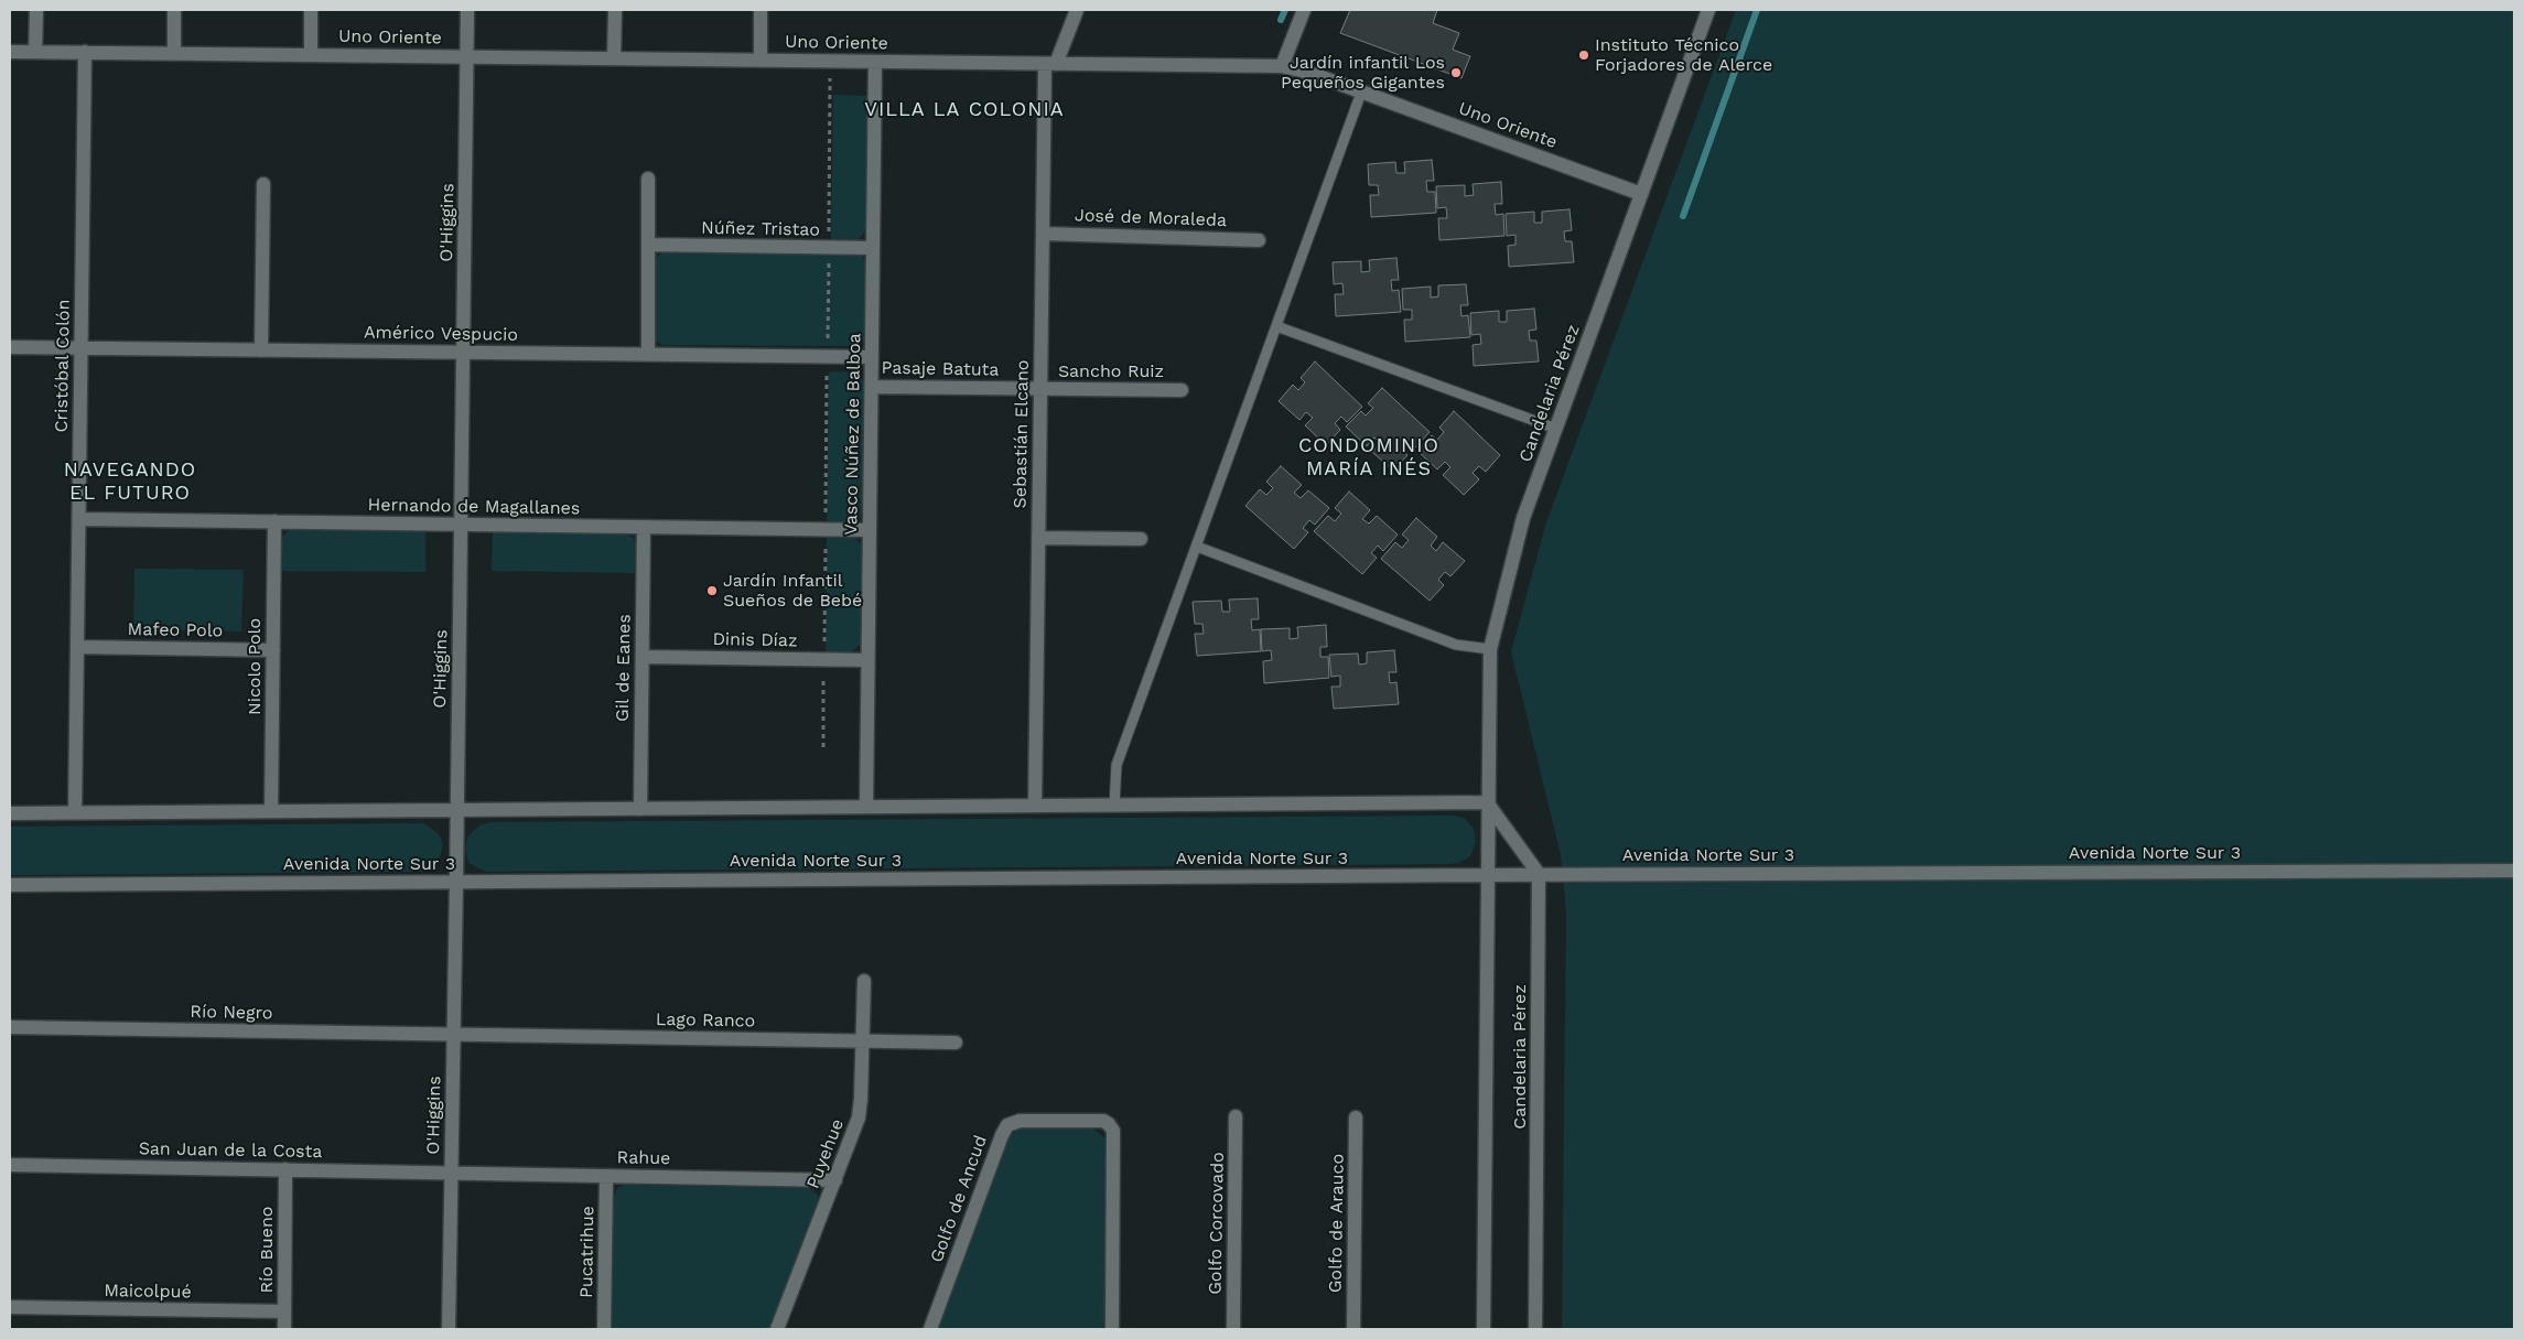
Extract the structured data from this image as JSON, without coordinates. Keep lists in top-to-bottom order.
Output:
{
  "streets": {
    "street": [
      "Uno Oriente",
      "José de Moraleda",
      "O'Higgins",
      "Núñez Tristao",
      "Américo Vespucio",
      "Cristóbal Colón",
      "Pasaje Batuta",
      "Sancho Ruiz",
      "Candelaria Pérez",
      "Vasco Núñez de Balboa",
      "Sebastián Elcano",
      "Hernando de Magallanes",
      "Mafeo Polo",
      "Dinis Díaz",
      "Nicolo Polo",
      "Gil de Eanes",
      "Avenida Norte Sur 3",
      "Río Negro",
      "Lago Ranco",
      "San Juan de la Costa",
      "Puyehue",
      "Rahue",
      "Golfo de Ancud",
      "Golfo Corcovado",
      "Golfo de Arauco",
      "Río Bueno",
      "Pucatrihue",
      "Maicolpué"
    ]
  },
  "crossings": [
    ["Uno Oriente", "O'Higgins"],
    ["Uno Oriente", "Cristóbal Colón"],
    ["Uno Oriente", "Candelaria Pérez"],
    ["Uno Oriente", "Vasco Núñez de Balboa"],
    ["Uno Oriente", "Sebastián Elcano"],
    ["José de Moraleda", "Sebastián Elcano"],
    ["O'Higgins", "Américo Vespucio"],
    ["O'Higgins", "Hernando de Magallanes"],
    ["O'Higgins", "Avenida Norte Sur 3"],
    ["O'Higgins", "Río Negro"],
    ["O'Higgins", "Lago Ranco"],
    ["O'Higgins", "San Juan de la Costa"],
    ["O'Higgins", "Rahue"],
    ["Núñez Tristao", "Vasco Núñez de Balboa"],
    ["Américo Vespucio", "Cristóbal Colón"],
    ["Américo Vespucio", "Vasco Núñez de Balboa"],
    ["Cristóbal Colón", "Hernando de Magallanes"],
    ["Cristóbal Colón", "Mafeo Polo"],
    ["Pasaje Batuta", "Sancho Ruiz"],
    ["Pasaje Batuta", "Vasco Núñez de Balboa"],
    ["Pasaje Batuta", "Sebastián Elcano"],
    ["Sancho Ruiz", "Sebastián Elcano"],
    ["Candelaria Pérez", "Avenida Norte Sur 3"],
    ["Vasco Núñez de Balboa", "Hernando de Magallanes"],
    ["Vasco Núñez de Balboa", "Dinis Díaz"],
    ["Hernando de Magallanes", "Nicolo Polo"],
    ["Hernando de Magallanes", "Gil de Eanes"],
    ["Mafeo Polo", "Nicolo Polo"],
    ["Dinis Díaz", "Gil de Eanes"],
    ["Río Negro", "Lago Ranco"],
    ["Lago Ranco", "Puyehue"],
    ["San Juan de la Costa", "Rahue"],
    ["San Juan de la Costa", "Río Bueno"],
    ["Puyehue", "Rahue"],
    ["Rahue", "Pucatrihue"],
    ["Río Bueno", "Maicolpué"]
  ],
  "districts": ["VILLA LA COLONIA", "CONDOMINIO MARÍA INÉS", "NAVEGANDO EL FUTURO"],
  "places": ["Instituto Técnico Forjadores de Alerce", "Jardín infantil Los Pequeños Gigantes", "Jardín Infantil Sueños de Bebé"]
}
